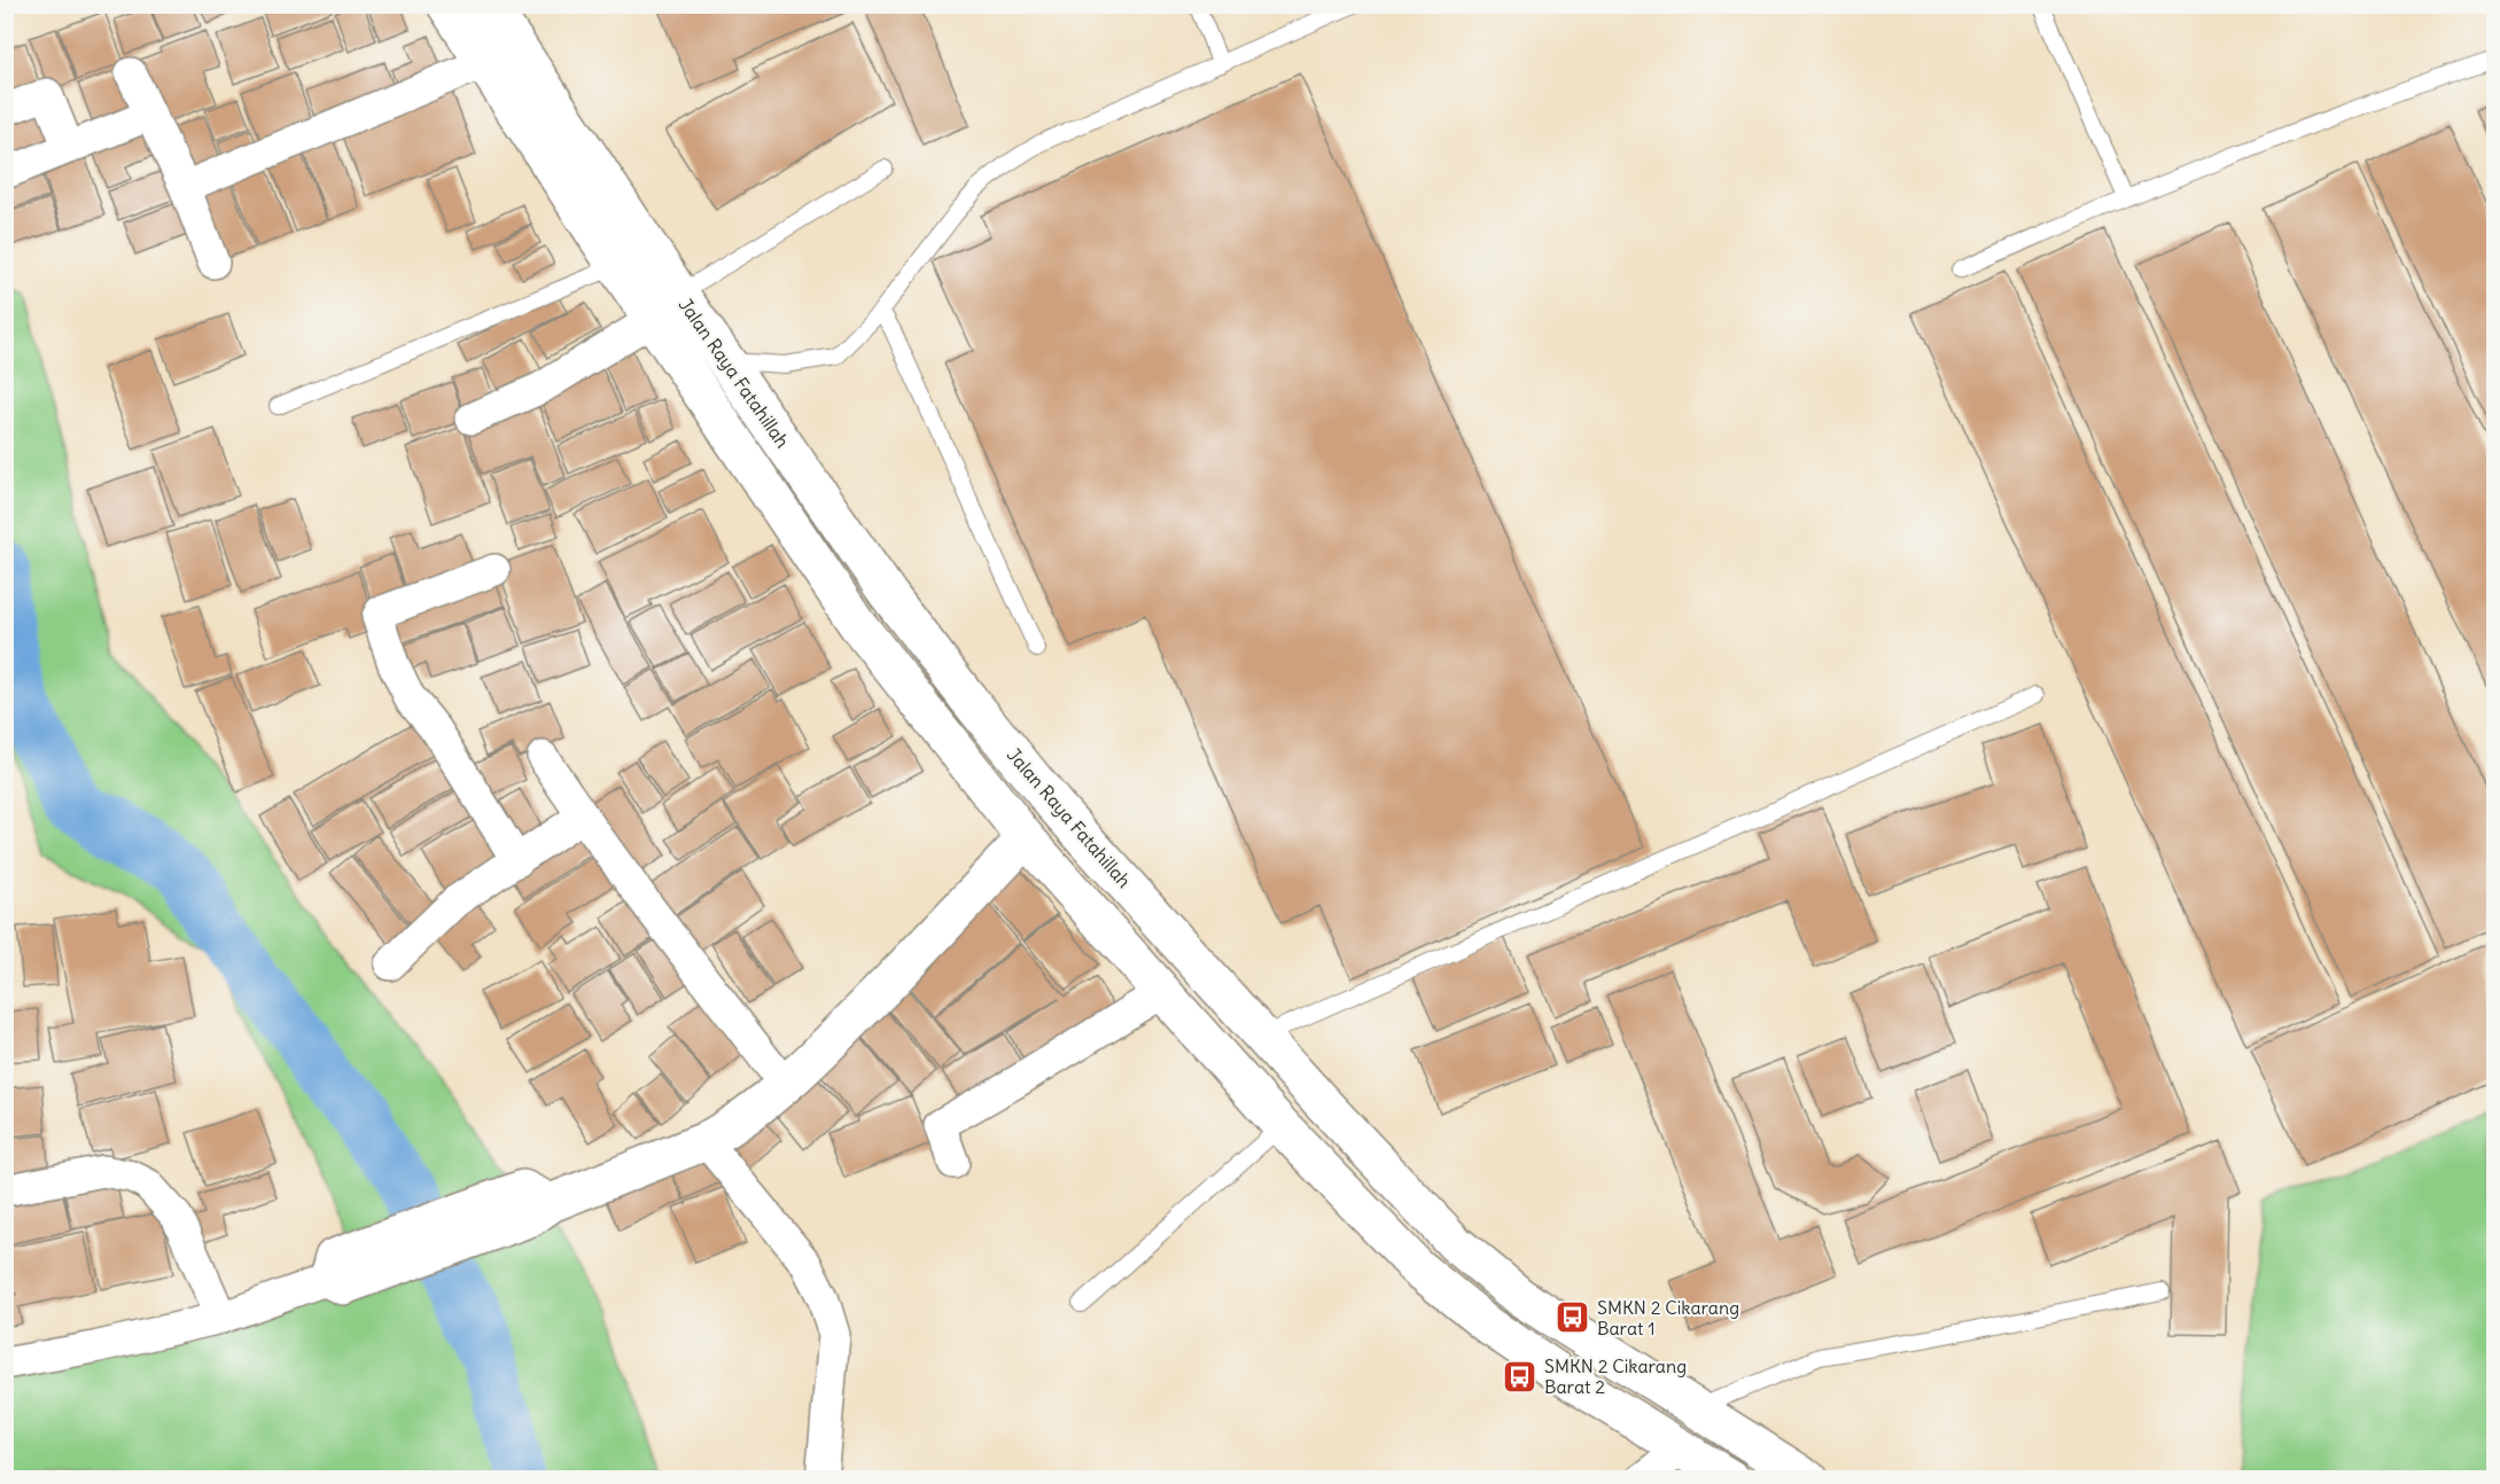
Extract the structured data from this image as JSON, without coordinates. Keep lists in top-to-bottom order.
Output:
{
  "streets": {
    "main road": ["Jalan Raya Fatahillah"]
  },
  "places": {
    "bus stop": ["SMKN 2 Cikarang Barat 1", "SMKN 2 Cikarang Barat 2"]
  }
}
